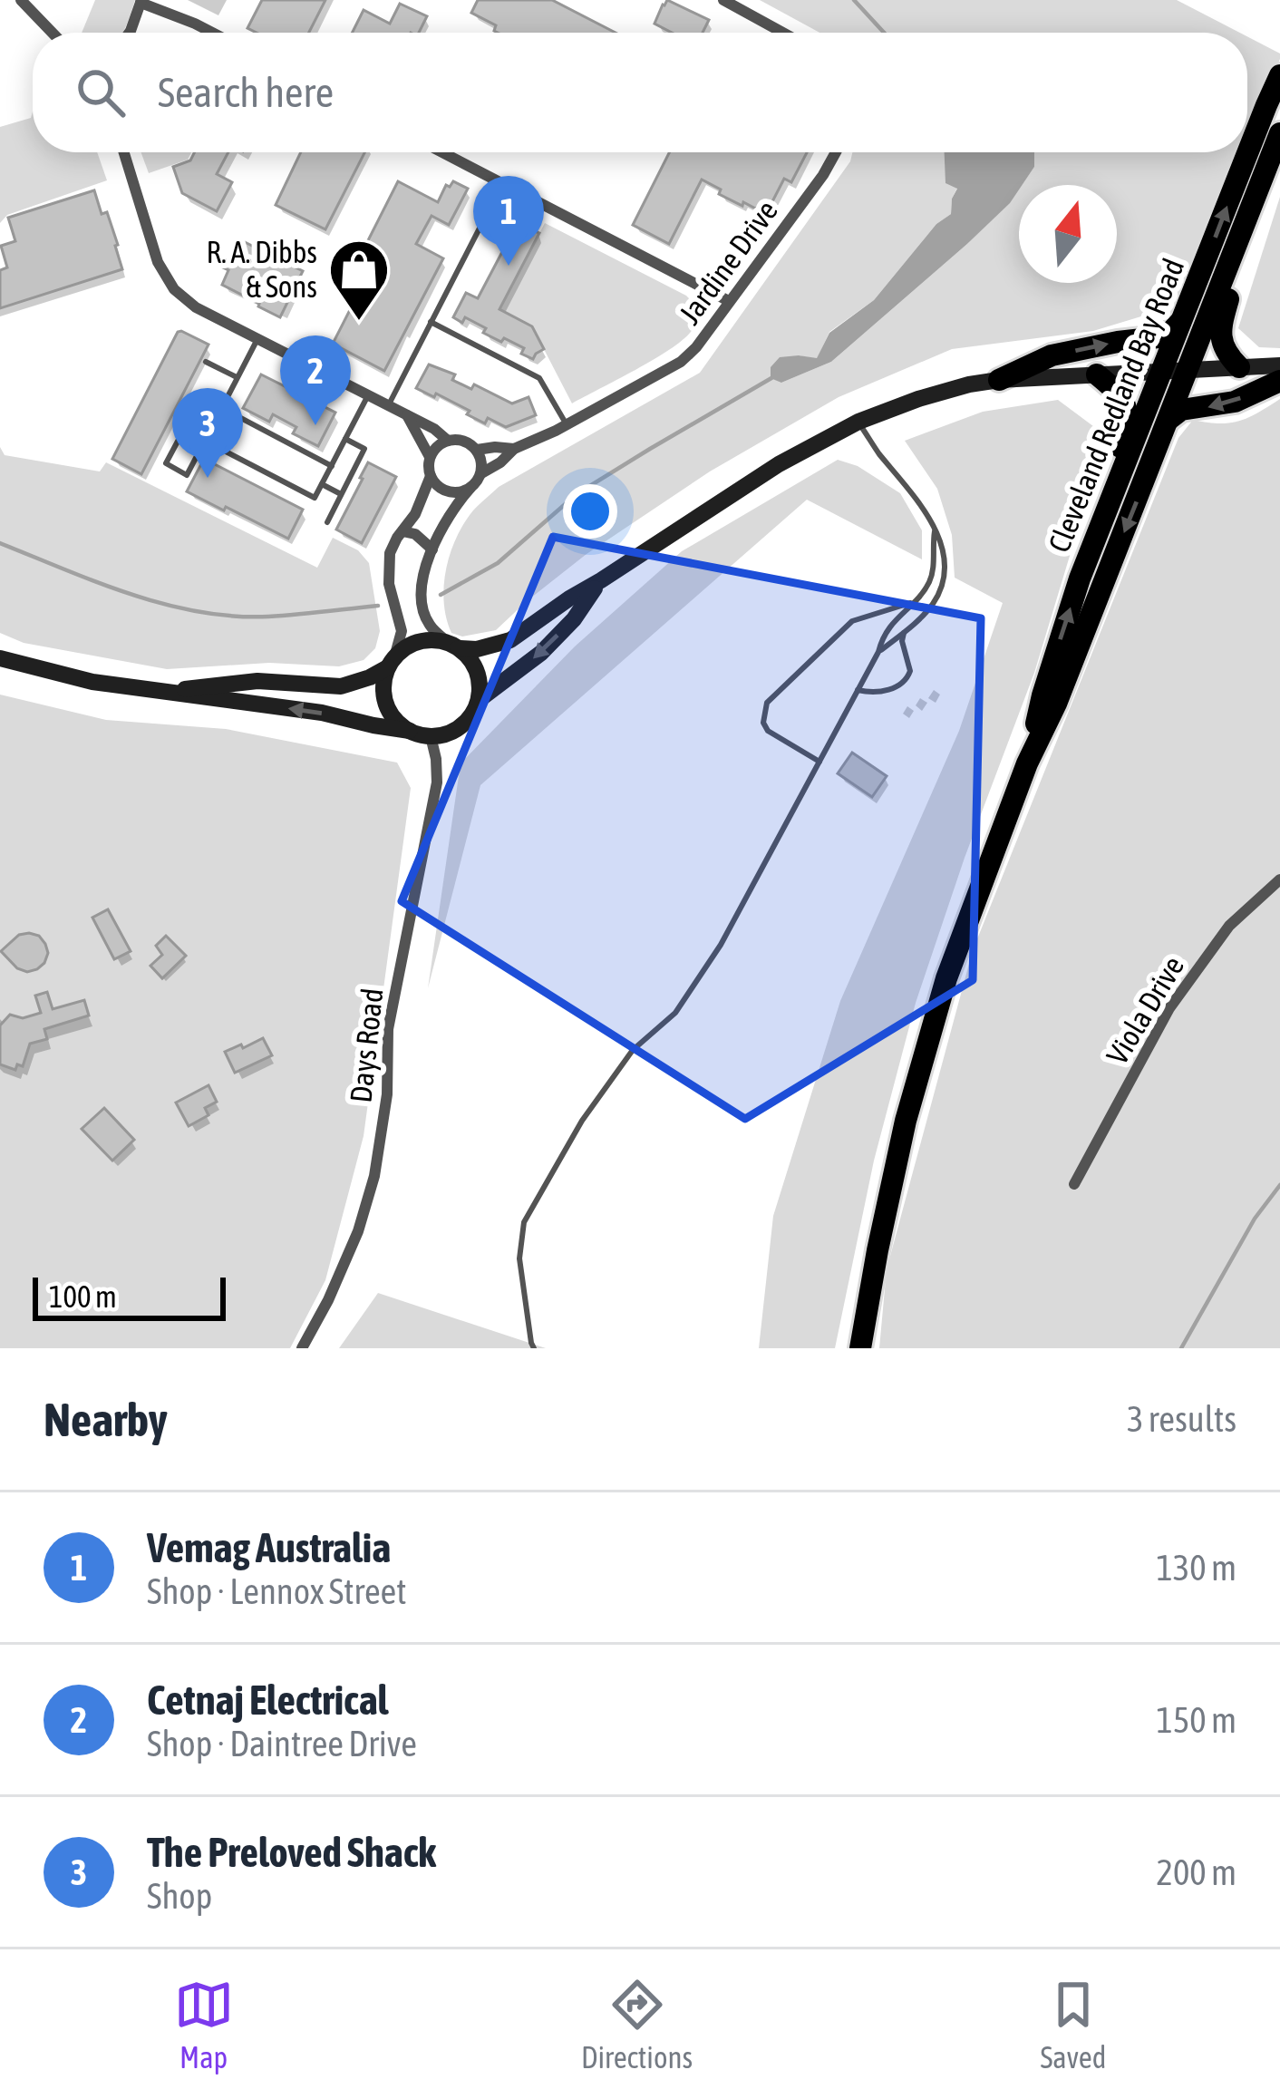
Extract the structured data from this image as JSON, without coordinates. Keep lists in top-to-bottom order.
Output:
{
  "streets": {
    "highway": ["Cleveland Redland Bay Road"],
    "street": ["Jardine Drive", "Viola Drive", "Days Road"]
  },
  "places": {
    "shop": ["R. A. Dibbs & Sons"]
  },
  "scale_bar": "100 m",
  "north": "top",
  "page": {
    "search": "Search here",
    "pins": ["1", "2", "3"],
    "scale": "100 m",
    "heading": ["Nearby", "3 results"],
    "list": [
      {
        "mark": "1",
        "name": "Vemag Australia",
        "note": "Shop · Lennox Street",
        "value": "130 m"
      },
      {
        "mark": "2",
        "name": "Cetnaj Electrical",
        "note": "Shop · Daintree Drive",
        "value": "150 m"
      },
      {
        "mark": "3",
        "name": "The Preloved Shack",
        "note": "Shop",
        "value": "200 m"
      }
    ],
    "nav": ["Map", "Directions", "Saved"]
  }
}
